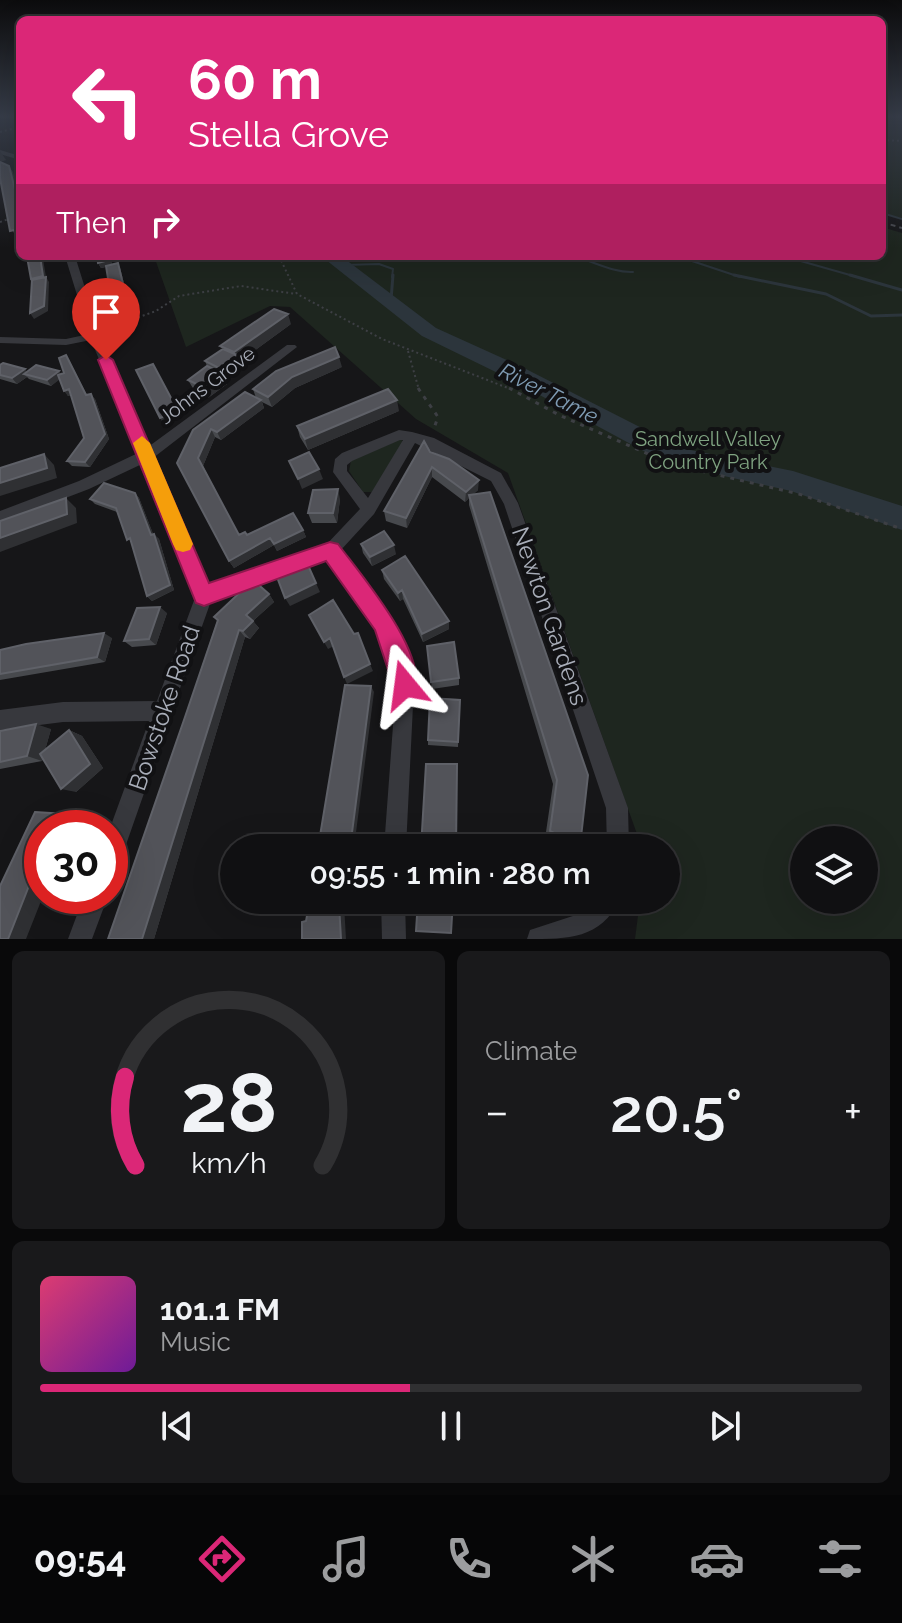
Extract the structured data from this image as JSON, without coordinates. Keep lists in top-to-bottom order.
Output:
{
  "streets": {
    "street": ["Johns Grove", "Newton Gardens", "Bowstoke Road"]
  },
  "water": ["River Tame"],
  "parks": ["Sandwell Valley Country Park"],
  "page": {
    "turn": ["60 m", "Stella Grove"],
    "then": "Then",
    "limit": "30",
    "trip": "09:55 · 1 min · 280 m",
    "tile": "Climate",
    "heat": ["−", "20.5°", "+"],
    "song": ["101.1 FM", "Music"],
    "tabs": "09:54",
    "gauge": ["28", "km/h"]
  }
}
